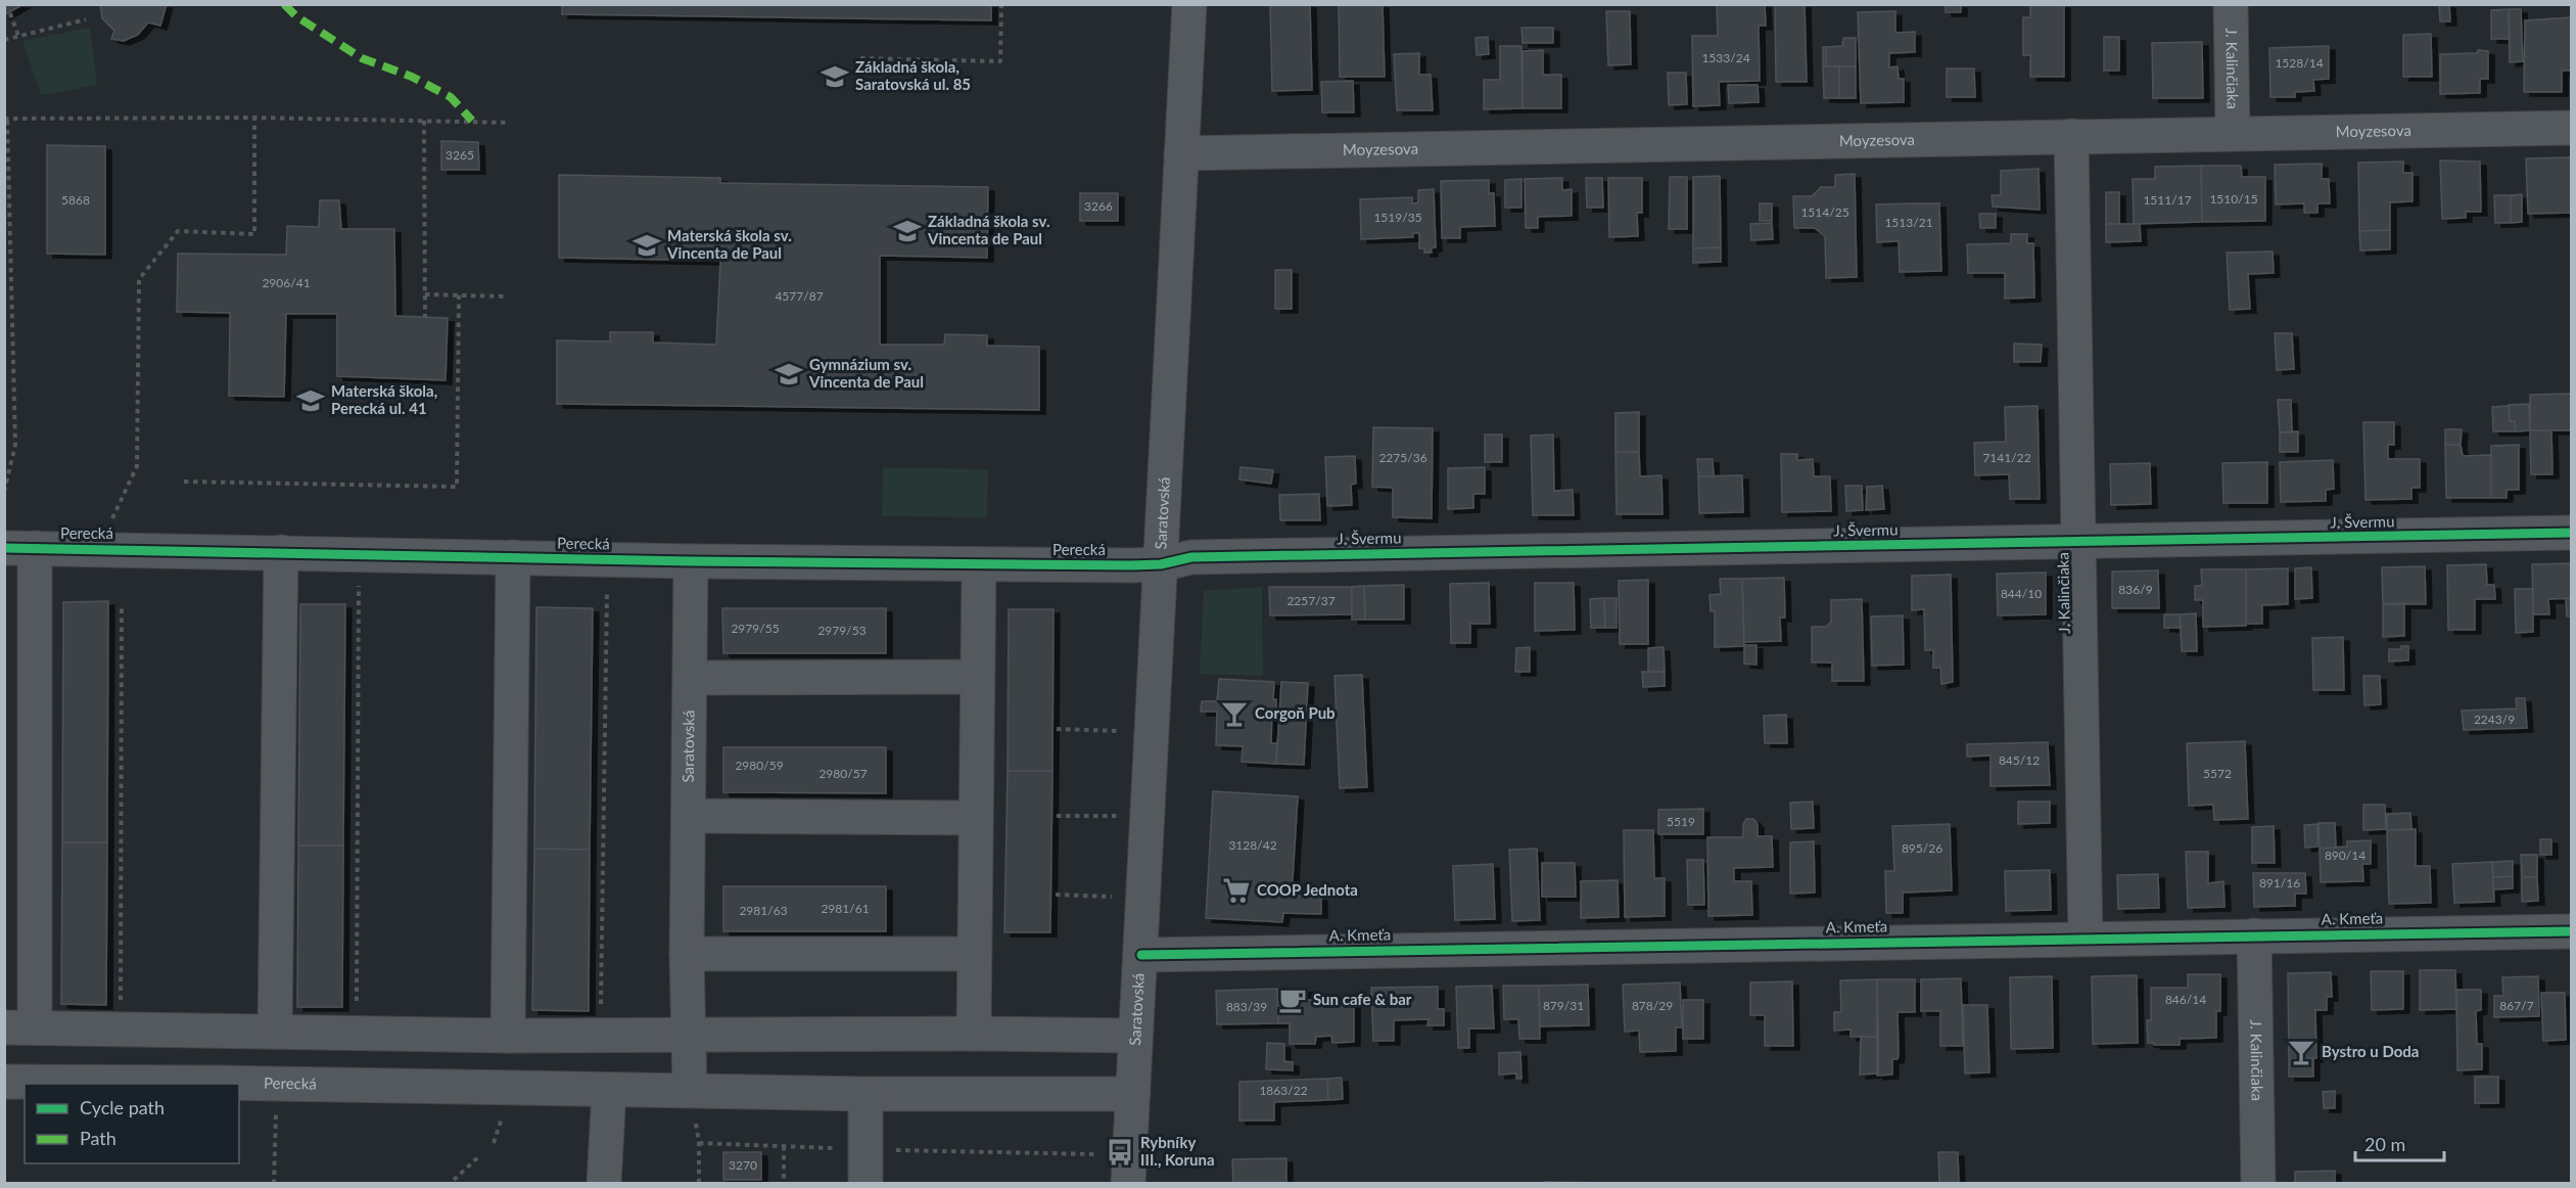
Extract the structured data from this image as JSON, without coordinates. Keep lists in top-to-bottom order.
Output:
{
  "streets": {
    "street": [
      "J. Kalinčiaka",
      "Moyzesova",
      "Saratovská",
      "J. Švermu",
      "Perecká",
      "A. Kmeťa"
    ]
  },
  "crossings": [
    ["J. Kalinčiaka", "Moyzesova"],
    ["J. Kalinčiaka", "J. Švermu"],
    ["J. Kalinčiaka", "A. Kmeťa"],
    ["Moyzesova", "Saratovská"],
    ["Saratovská", "J. Švermu"],
    ["Saratovská", "Perecká"],
    ["Saratovská", "A. Kmeťa"],
    ["J. Švermu", "Perecká"]
  ],
  "places": {
    "school or university": [
      "Základná škola, Saratovská ul. 85",
      "Základná škola sv. Vincenta de Paul",
      "Materská škola sv. Vincenta de Paul",
      "Gymnázium sv. Vincenta de Paul",
      "Materská škola, Perecká ul. 41"
    ],
    "bar": ["Corgoň Pub", "Bystro u Doda"],
    "supermarket": ["COOP Jednota"],
    "cafe": ["Sun cafe & bar"],
    "bus stop": ["Rybníky III., Koruna"]
  },
  "house_numbers": [
    "1533/24",
    "1528/14",
    "3265",
    "1510/15",
    "5868",
    "1511/17",
    "3266",
    "1514/25",
    "1519/35",
    "1513/21",
    "2906/41",
    "4577/87",
    "2275/36",
    "7141/22",
    "836/9",
    "844/10",
    "2257/37",
    "2979/55",
    "2979/53",
    "2243/9",
    "845/12",
    "2980/59",
    "2980/57",
    "5572",
    "5519",
    "3128/42",
    "895/26",
    "890/14",
    "891/16",
    "2981/61",
    "2981/63",
    "846/14",
    "879/31",
    "878/29",
    "867/7",
    "883/39",
    "1863/22",
    "3270"
  ],
  "legend": ["Cycle path", "Path"],
  "scale_bar": "20 m"
}
